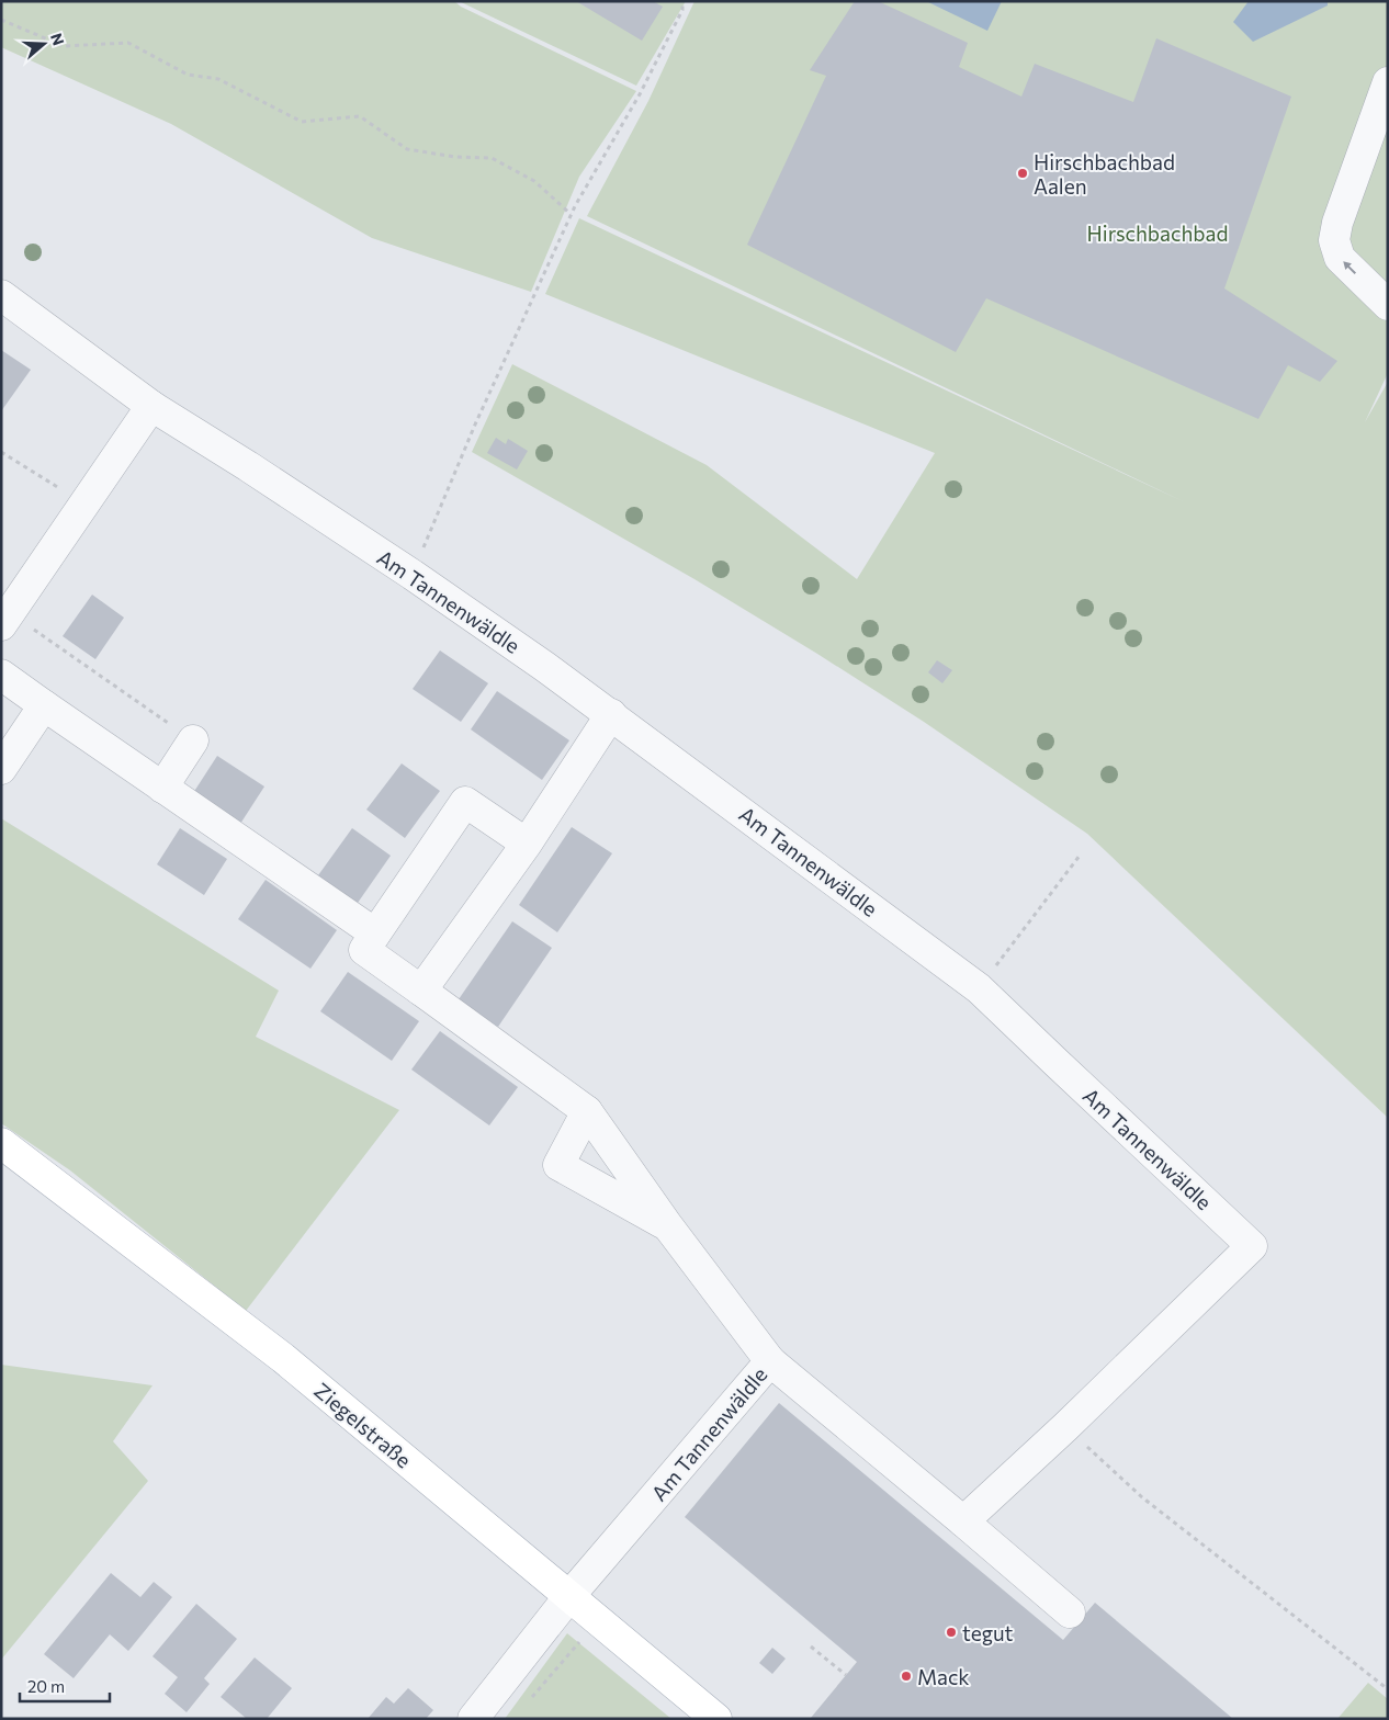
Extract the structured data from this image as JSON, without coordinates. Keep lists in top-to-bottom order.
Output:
{
  "streets": {
    "main road": ["Ziegelstraße"],
    "street": ["Am Tannenwäldle"]
  },
  "crossings": [
    ["Am Tannenwäldle", "Ziegelstraße"]
  ],
  "parks": ["Hirschbachbad"],
  "places": ["Hirschbachbad Aalen", "tegut", "Mack"],
  "scale_bar": "20 m",
  "north": "right"
}
